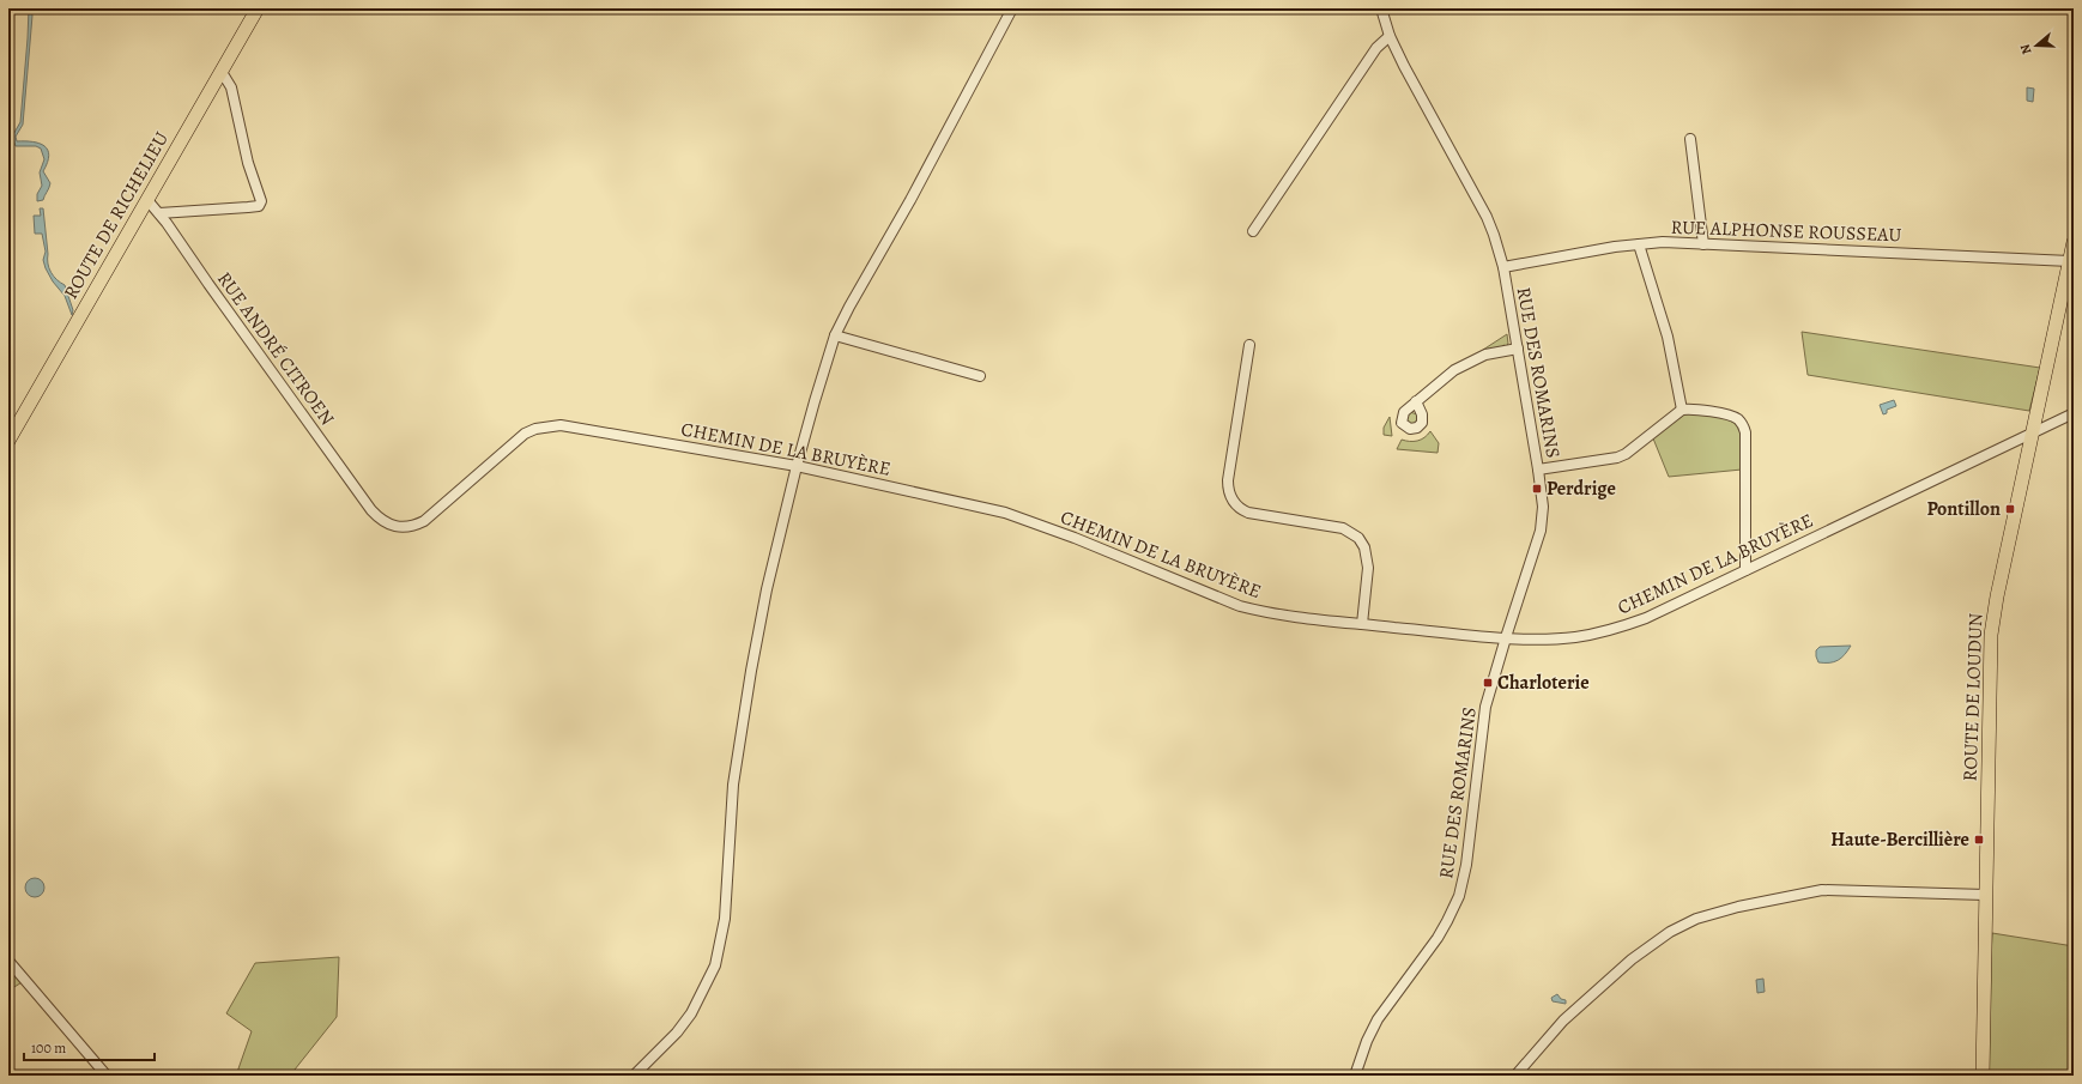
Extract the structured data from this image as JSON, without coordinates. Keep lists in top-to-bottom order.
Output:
{
  "streets": {
    "main road": ["ROUTE DE RICHELIEU", "ROUTE DE LOUDUN"],
    "street": [
      "RUE ALPHONSE ROUSSEAU",
      "RUE ANDRÉ CITROEN",
      "RUE DES ROMARINS",
      "CHEMIN DE LA BRUYÈRE"
    ]
  },
  "crossings": [
    ["ROUTE DE RICHELIEU", "RUE ANDRÉ CITROEN"],
    ["RUE ALPHONSE ROUSSEAU", "RUE DES ROMARINS"],
    ["RUE ALPHONSE ROUSSEAU", "ROUTE DE LOUDUN"],
    ["RUE ANDRÉ CITROEN", "CHEMIN DE LA BRUYÈRE"],
    ["RUE DES ROMARINS", "CHEMIN DE LA BRUYÈRE"],
    ["CHEMIN DE LA BRUYÈRE", "ROUTE DE LOUDUN"]
  ],
  "places": {
    "transit": [
      "Perdrige",
      "Pontillon",
      "Charloterie",
      "Haute-Bercillière"
    ]
  },
  "scale_bar": "100 m",
  "north": "left"
}
